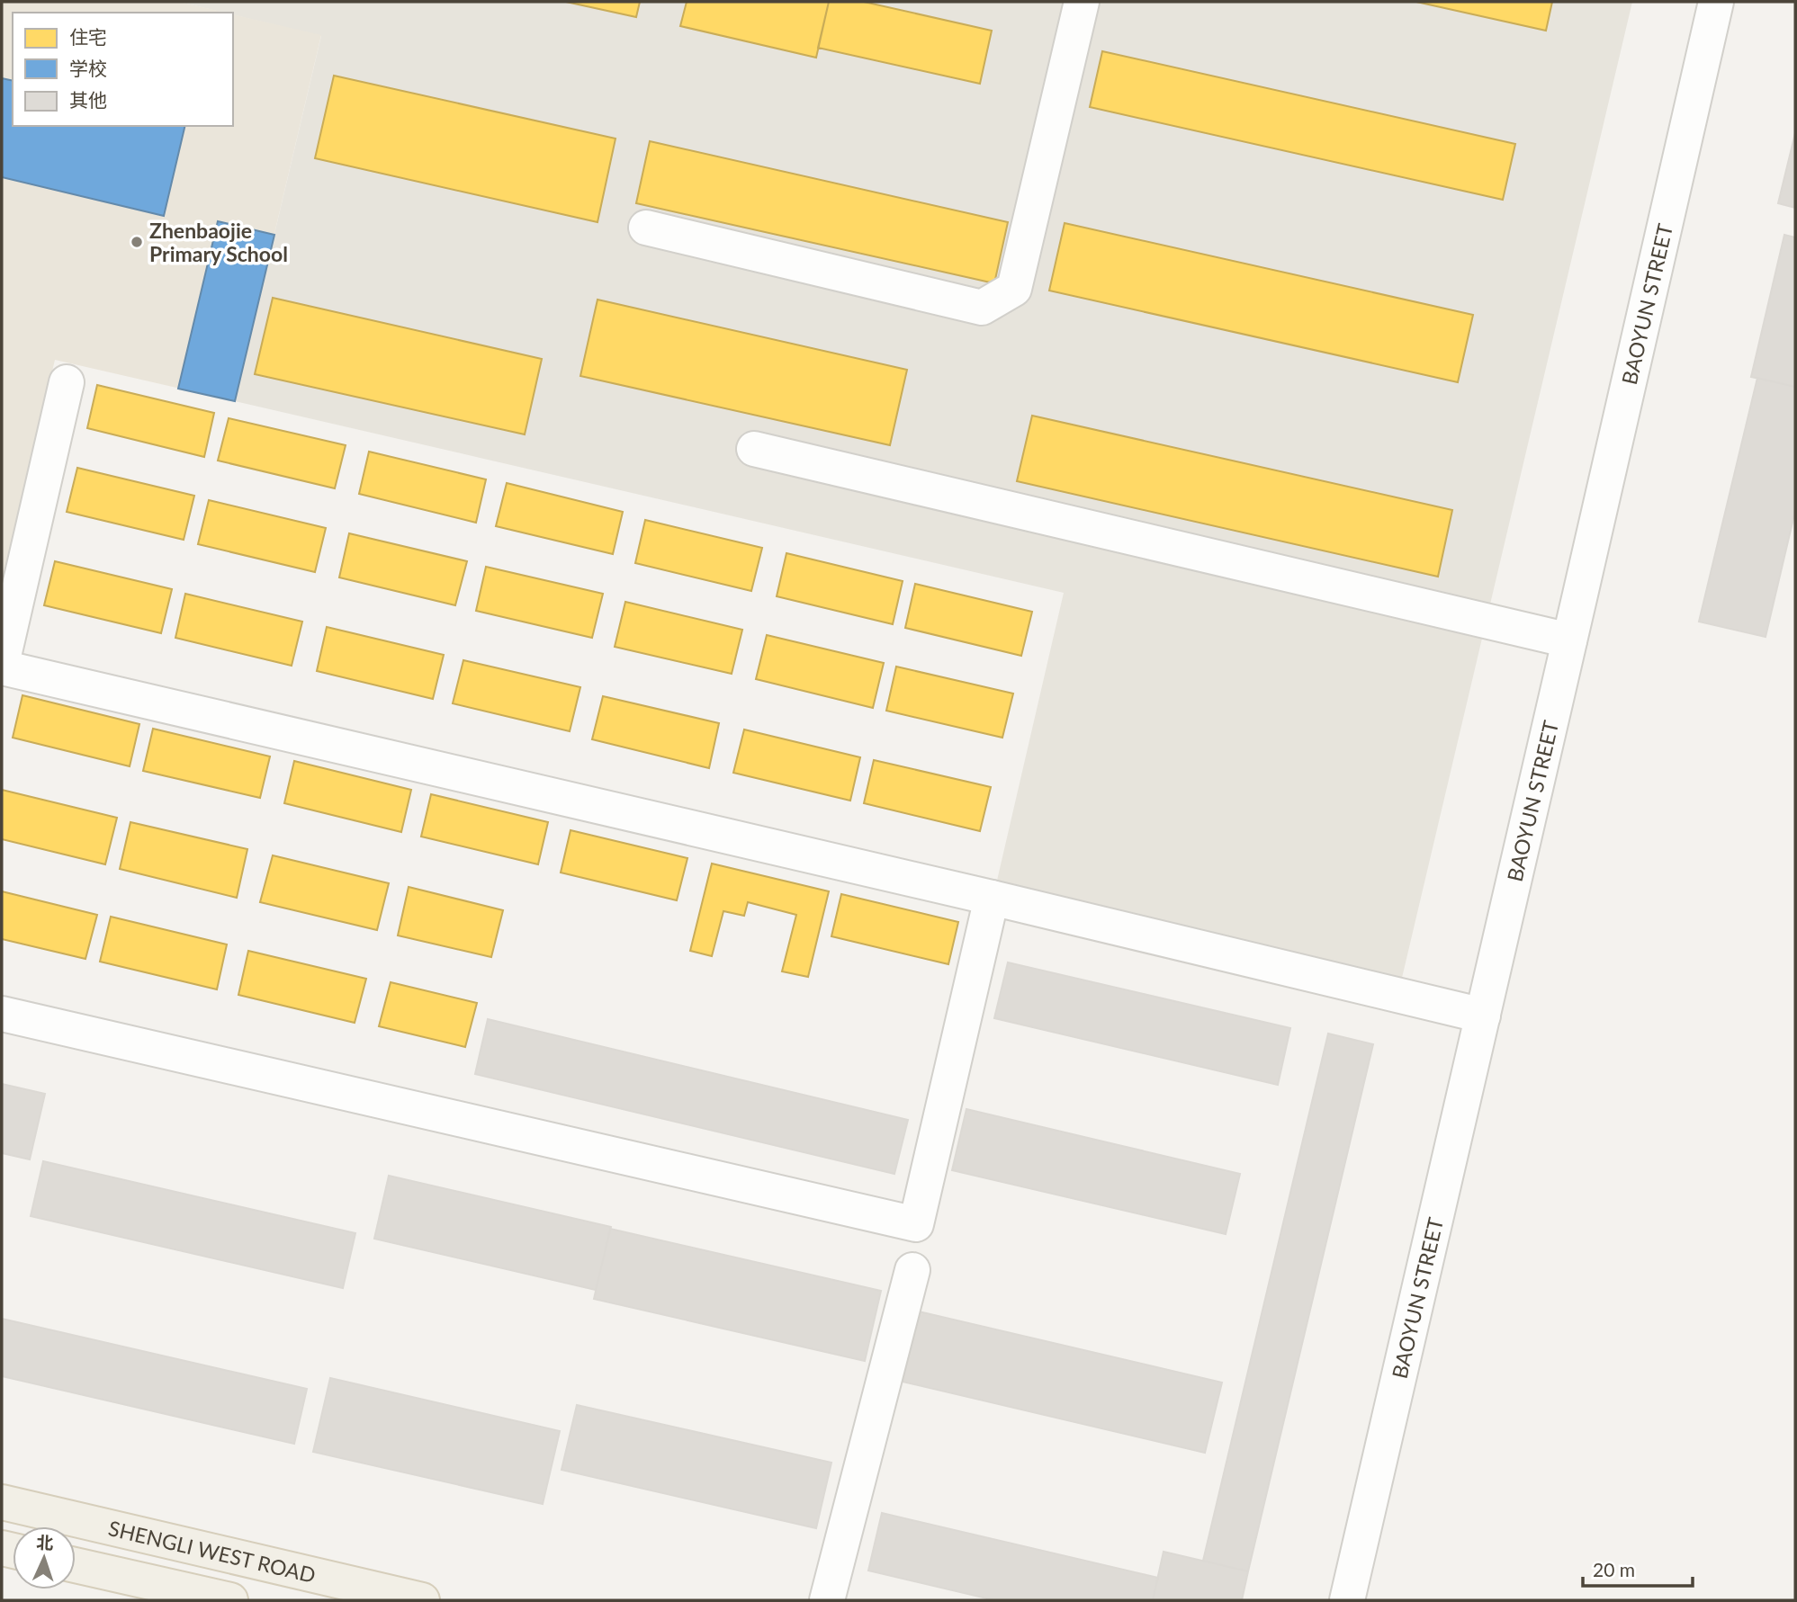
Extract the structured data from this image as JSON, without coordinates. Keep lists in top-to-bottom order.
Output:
{
  "streets": {
    "main road": ["SHENGLI WEST ROAD"],
    "street": ["BAOYUN STREET"]
  },
  "places": ["Zhenbaojie Primary School"],
  "legend": ["住宅", "学校", "其他"],
  "scale_bar": "20 m",
  "north": "top"
}
